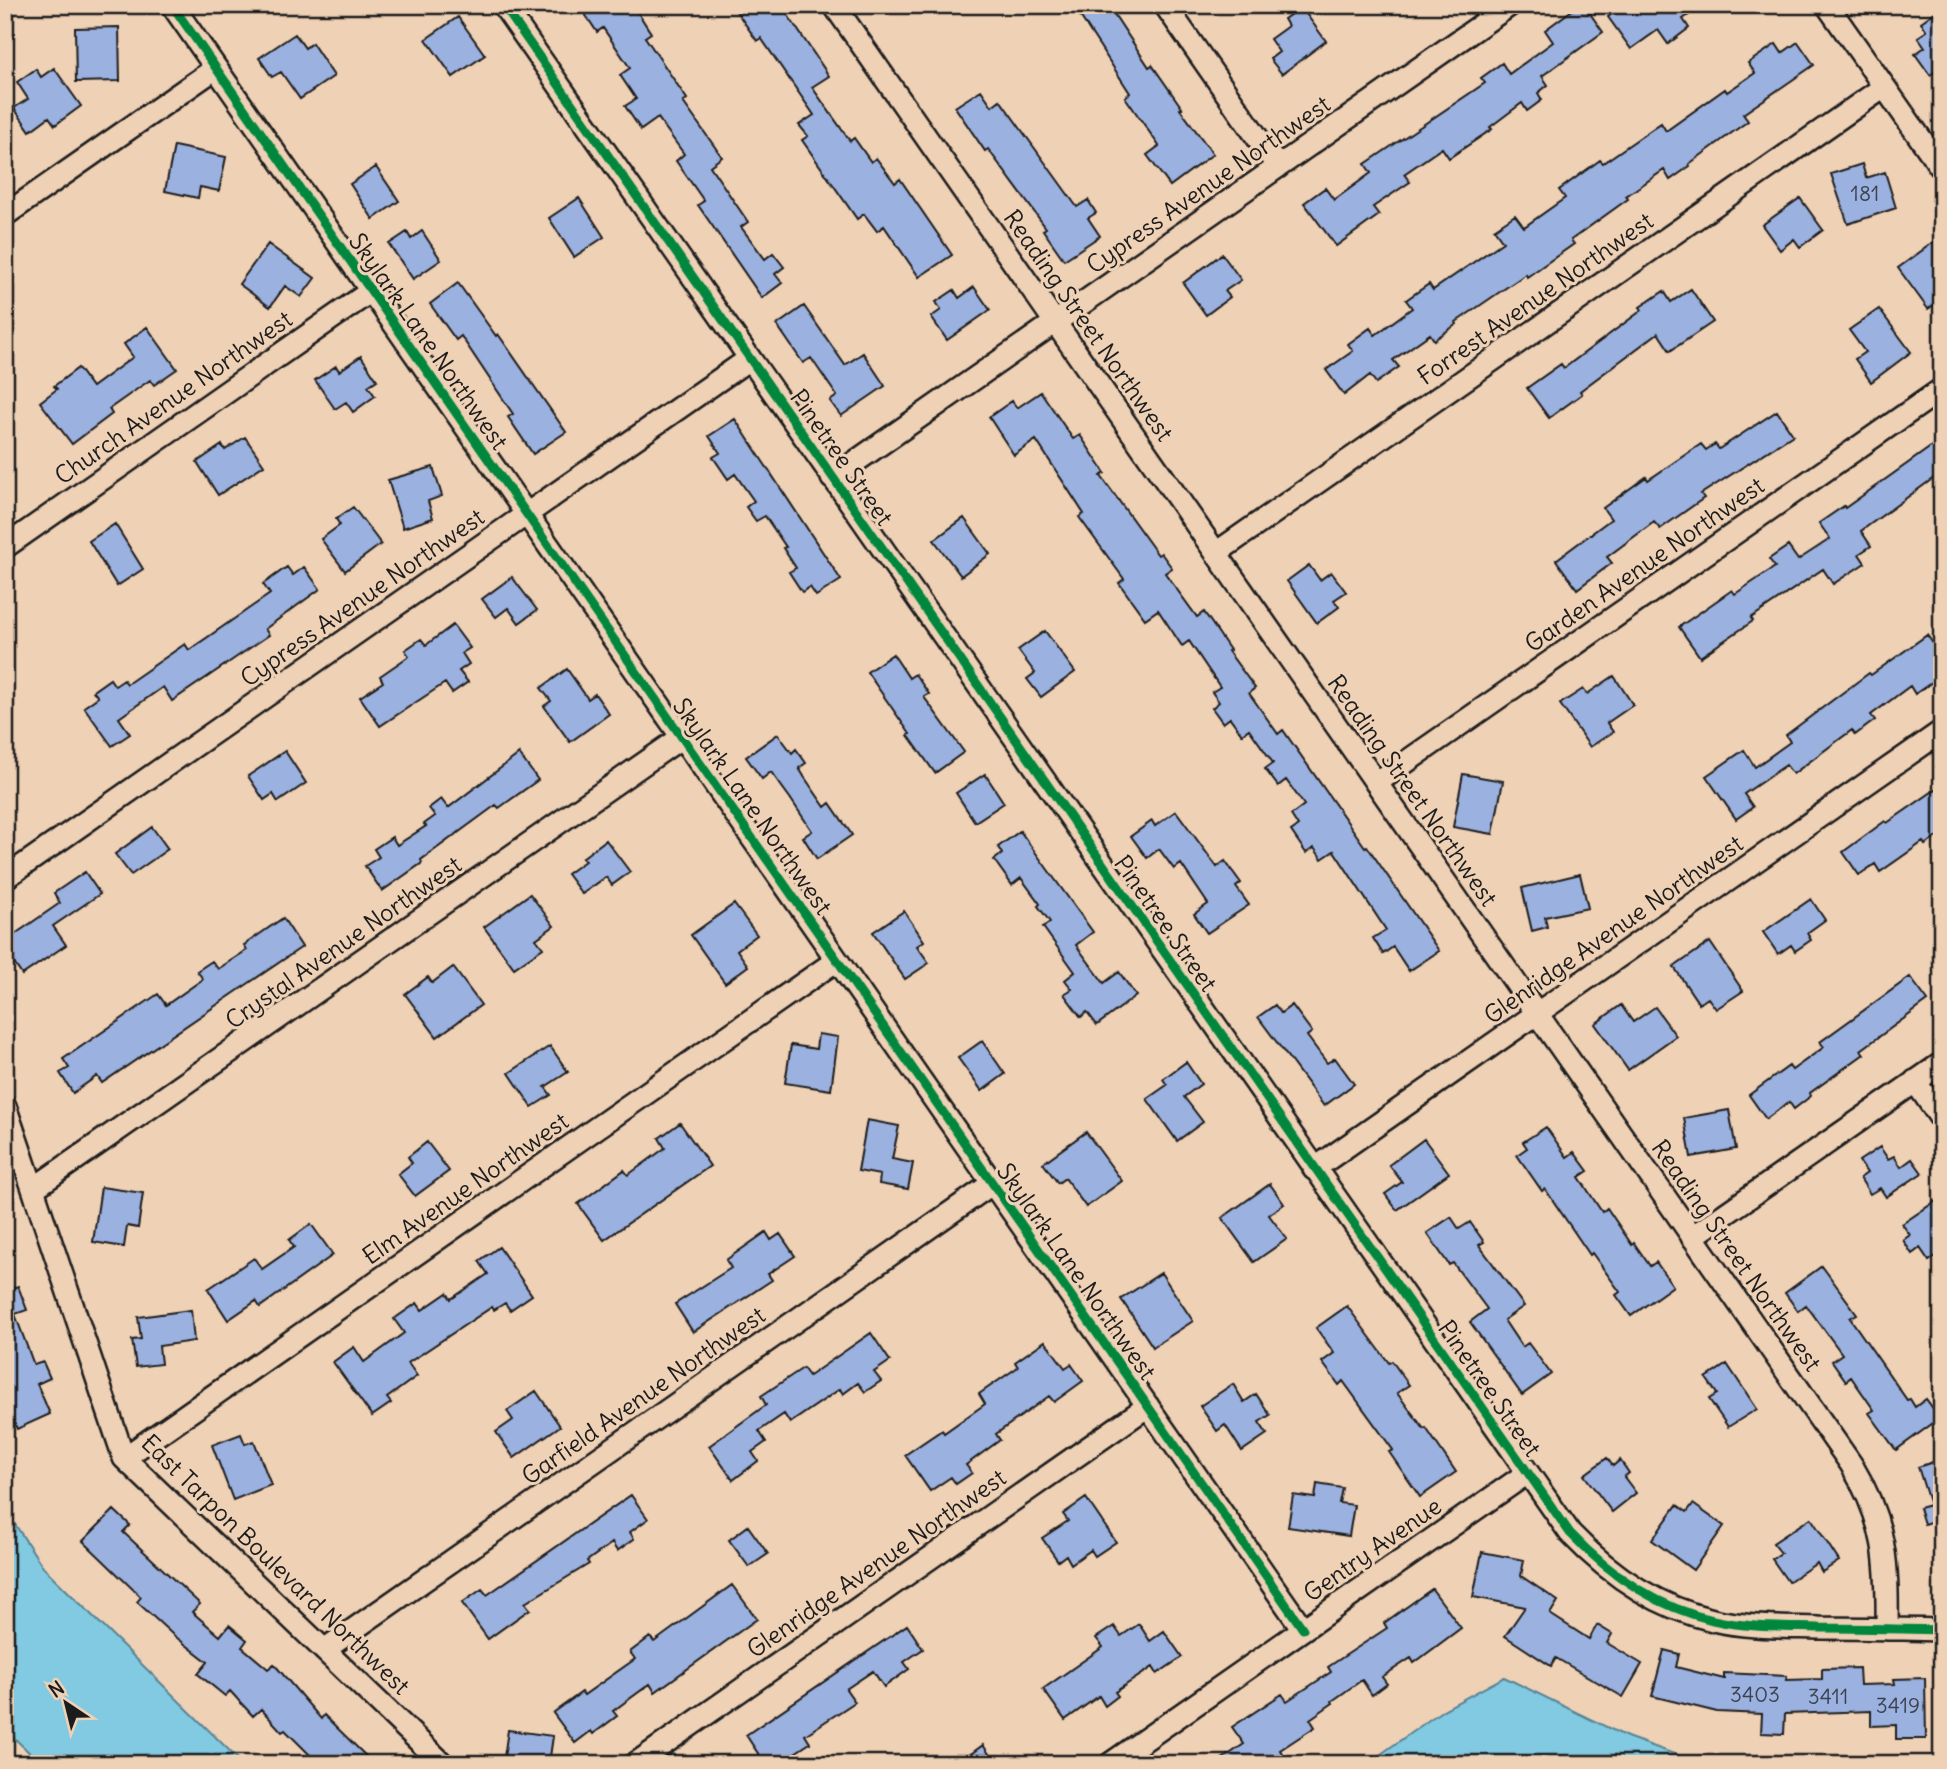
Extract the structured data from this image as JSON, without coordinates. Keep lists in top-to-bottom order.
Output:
{
  "streets": {
    "street": [
      "Cypress Avenue Northwest",
      "Forrest Avenue Northwest",
      "Reading Street Northwest",
      "Skylark Lane Northwest",
      "Church Avenue Northwest",
      "Pinetree Street",
      "Garden Avenue Northwest",
      "Glenridge Avenue Northwest",
      "Crystal Avenue Northwest",
      "Elm Avenue Northwest",
      "Garfield Avenue Northwest",
      "Gentry Avenue",
      "East Tarpon Boulevard Northwest"
    ]
  },
  "crossings": [
    ["Cypress Avenue Northwest", "Reading Street Northwest"],
    ["Cypress Avenue Northwest", "Skylark Lane Northwest"],
    ["Cypress Avenue Northwest", "Pinetree Street"],
    ["Forrest Avenue Northwest", "Reading Street Northwest"],
    ["Reading Street Northwest", "Pinetree Street"],
    ["Reading Street Northwest", "Garden Avenue Northwest"],
    ["Reading Street Northwest", "Glenridge Avenue Northwest"],
    ["Skylark Lane Northwest", "Church Avenue Northwest"],
    ["Skylark Lane Northwest", "Glenridge Avenue Northwest"],
    ["Skylark Lane Northwest", "Crystal Avenue Northwest"],
    ["Skylark Lane Northwest", "Elm Avenue Northwest"],
    ["Skylark Lane Northwest", "Garfield Avenue Northwest"],
    ["Skylark Lane Northwest", "Gentry Avenue"],
    ["Pinetree Street", "Glenridge Avenue Northwest"],
    ["Pinetree Street", "Gentry Avenue"],
    ["Crystal Avenue Northwest", "East Tarpon Boulevard Northwest"],
    ["Elm Avenue Northwest", "East Tarpon Boulevard Northwest"],
    ["Garfield Avenue Northwest", "East Tarpon Boulevard Northwest"]
  ],
  "house_numbers": [
    "181",
    "3403",
    "3411",
    "3419"
  ],
  "north": "top left"
}
